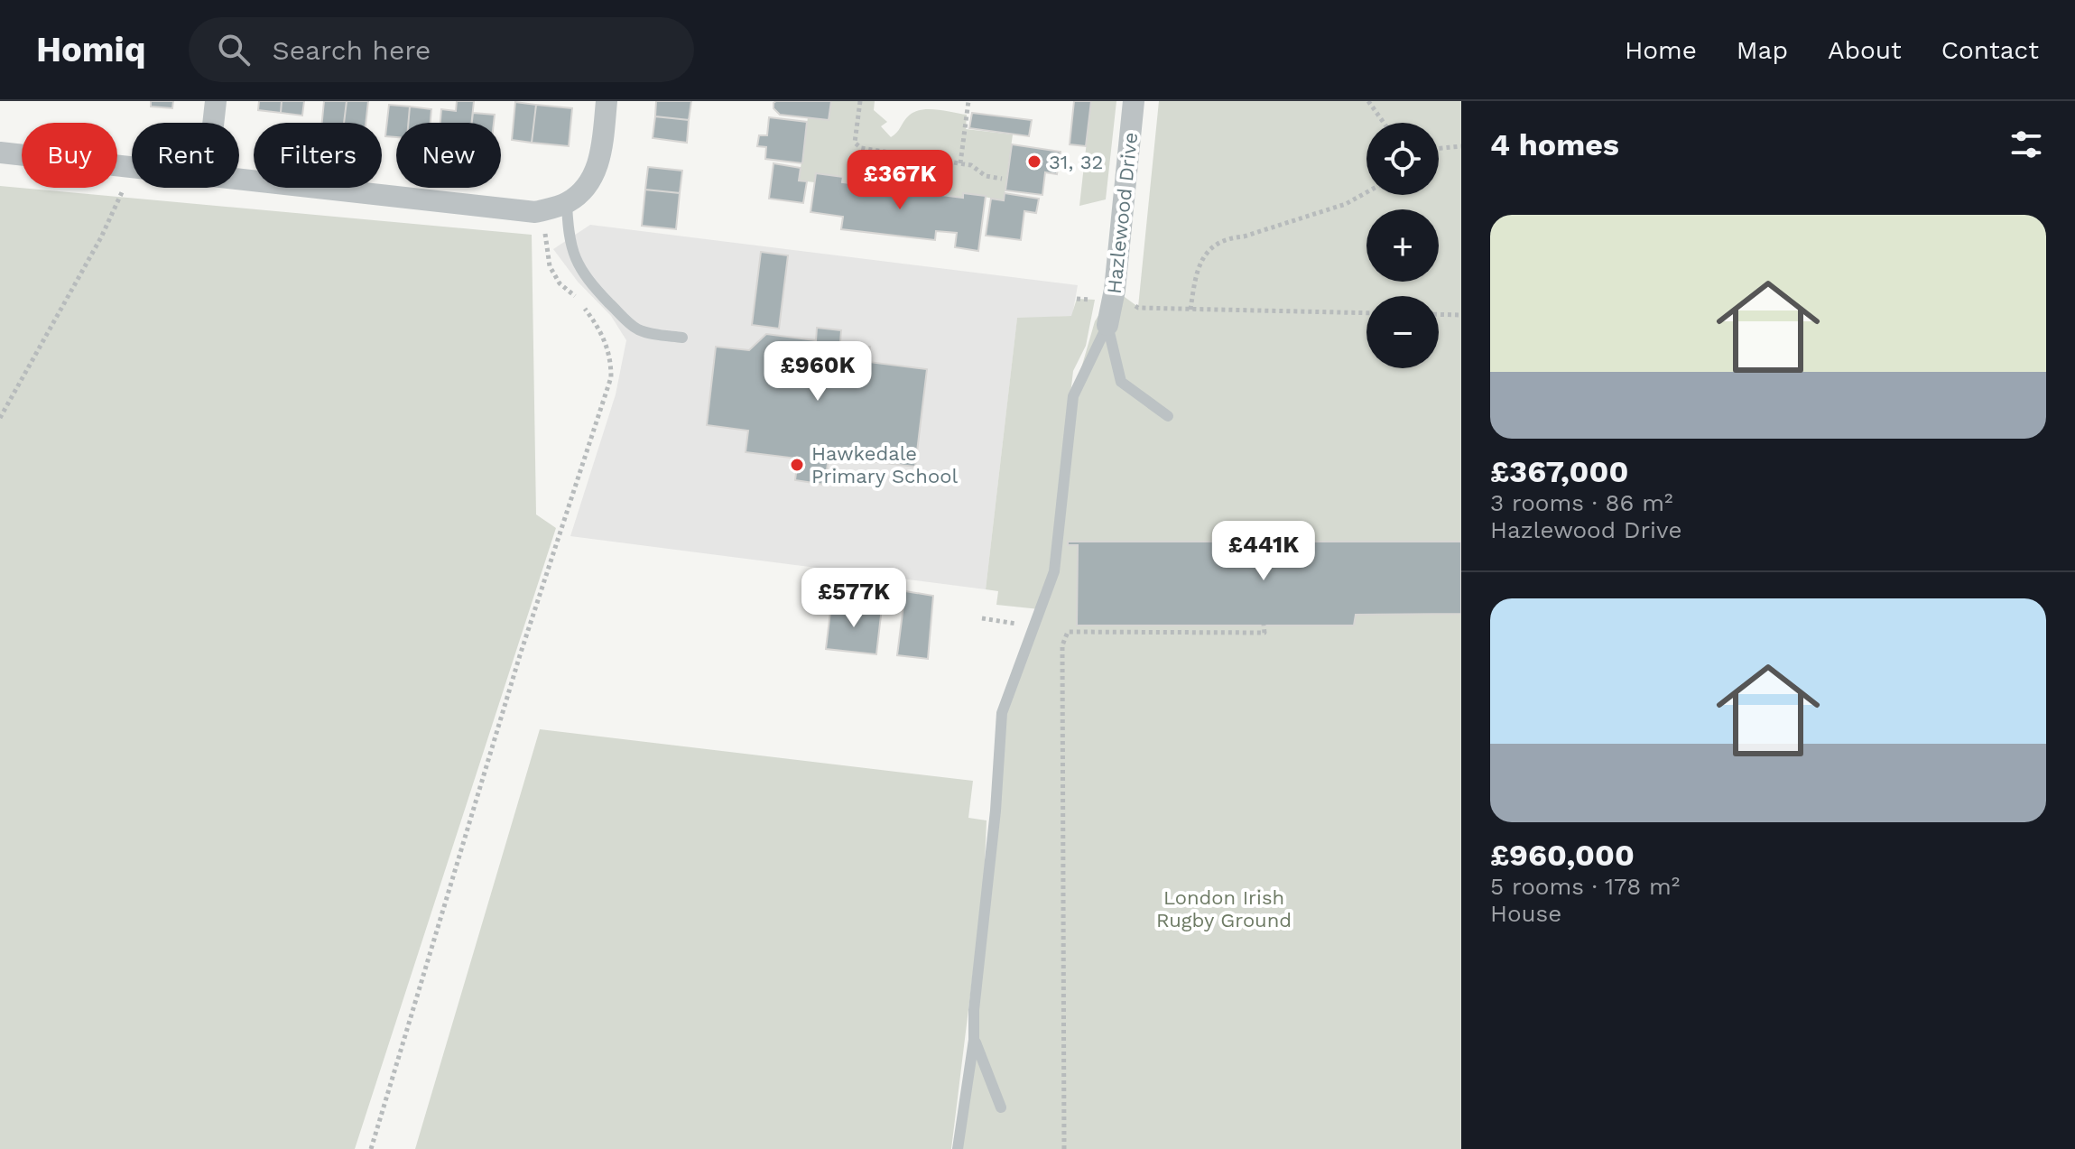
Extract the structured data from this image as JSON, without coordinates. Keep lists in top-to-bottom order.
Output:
{
  "streets": {
    "street": ["Hazlewood Drive"]
  },
  "parks": ["London Irish Rugby Ground"],
  "places": ["31, 32", "Hawkedale Primary School"],
  "page": {
    "header": "Homiq",
    "search": "Search here",
    "nav": [
      "Home",
      "Map",
      "About",
      "Contact"
    ],
    "heading": "4 homes",
    "map_buttons": ["+", "−"],
    "chip": [
      "Buy",
      "Rent",
      "Filters",
      "New"
    ],
    "price": [
      "£367K",
      "£960K",
      "£441K",
      "£577K"
    ],
    "list": [
      {
        "name": "£367,000",
        "note": "3 rooms · 86 m² · Hazlewood Drive"
      },
      {
        "name": "£960,000",
        "note": "5 rooms · 178 m² · House"
      }
    ]
  }
}
